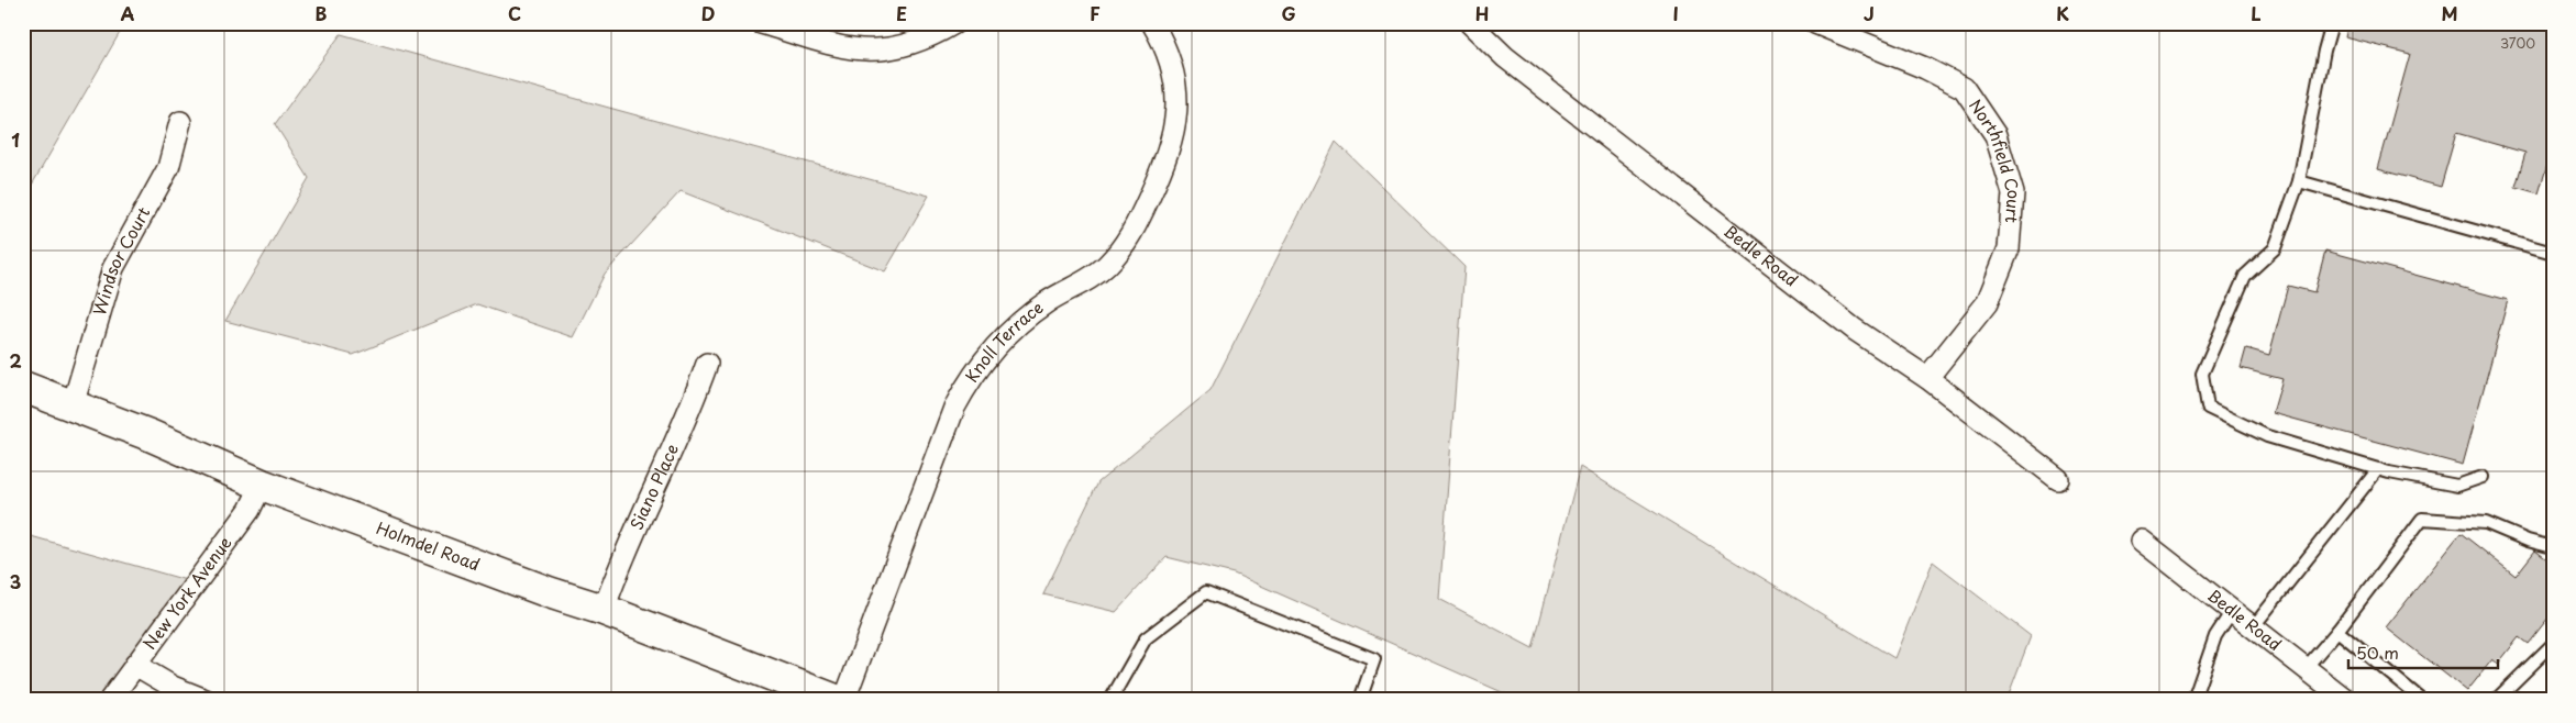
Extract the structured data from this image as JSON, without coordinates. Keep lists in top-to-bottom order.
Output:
{
  "streets": {
    "main road": ["Holmdel Road"],
    "street": [
      "Northfield Court",
      "Bedle Road",
      "Windsor Court",
      "Knoll Terrace",
      "Siano Place",
      "New York Avenue"
    ]
  },
  "crossings": [
    ["Northfield Court", "Bedle Road"],
    ["Windsor Court", "Holmdel Road"],
    ["Siano Place", "Holmdel Road"],
    ["Holmdel Road", "New York Avenue"]
  ],
  "house_numbers": ["3700"],
  "scale_bar": "50 m",
  "grid": {
    "columns": [
      "A",
      "B",
      "C",
      "D",
      "E",
      "F",
      "G",
      "H",
      "I",
      "J",
      "K",
      "L",
      "M"
    ],
    "rows": ["1", "2", "3"]
  }
}
